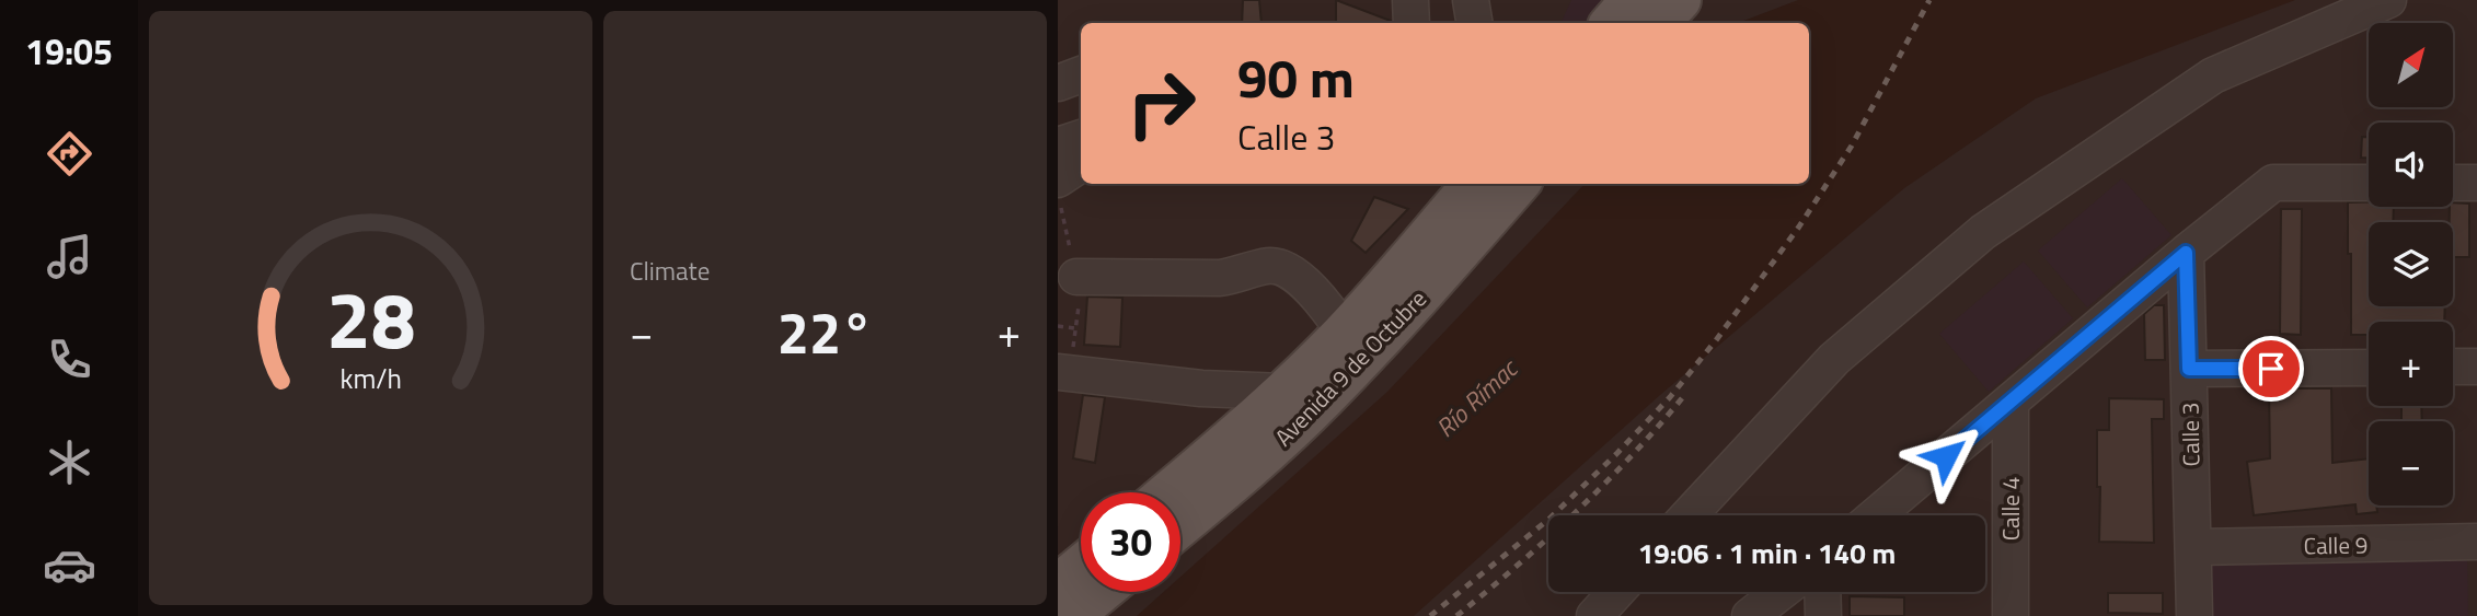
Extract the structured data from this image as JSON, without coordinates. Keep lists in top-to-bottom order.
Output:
{
  "streets": {
    "main road": ["Avenida 9 de Octubre"],
    "street": ["Calle 3", "Calle 4", "Calle 9"]
  },
  "crossings": [
    ["Calle 3", "Calle 9"]
  ],
  "water": ["Río Rímac"],
  "north": "top right",
  "page": {
    "tabs": "19:05",
    "tile": "Climate",
    "map_buttons": ["+", "−"],
    "turn": ["90 m", "Calle 3"],
    "heat": ["−", "22°", "+"],
    "limit": "30",
    "trip": "19:06 · 1 min · 140 m",
    "gauge": ["28", "km/h"]
  }
}
